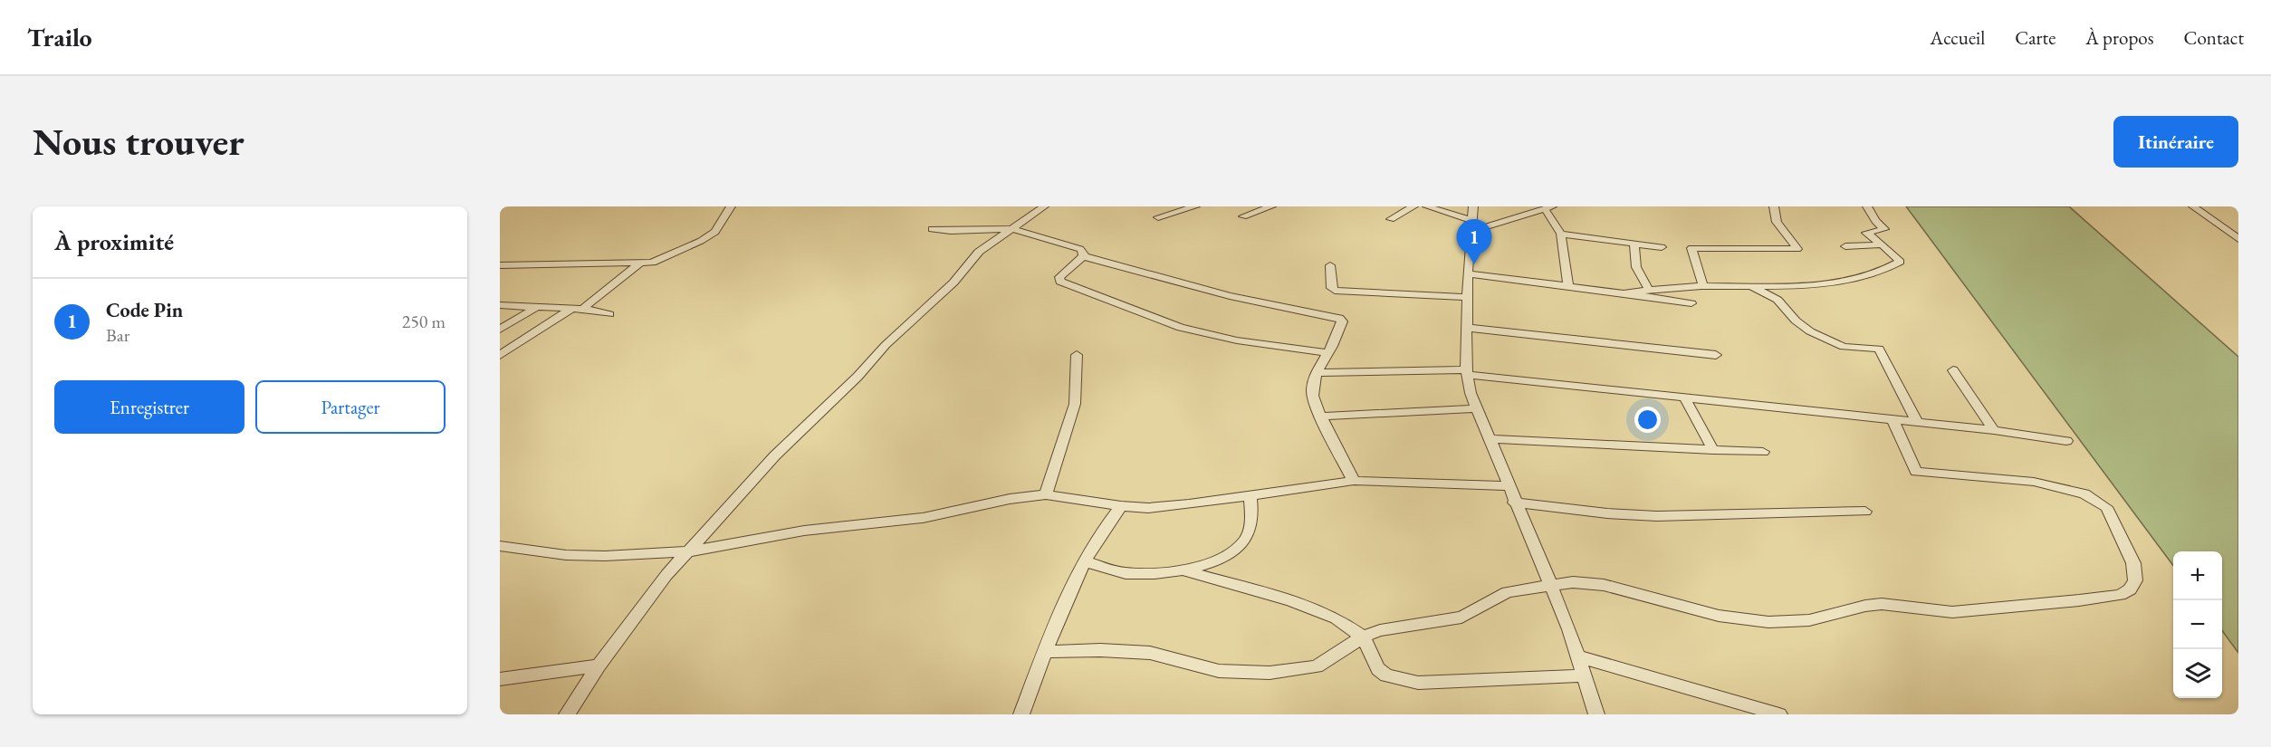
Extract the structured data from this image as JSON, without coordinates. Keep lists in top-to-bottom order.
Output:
{
  "page": {
    "header": "Trailo",
    "nav": [
      "Accueil",
      "Carte",
      "À propos",
      "Contact"
    ],
    "buttons": [
      "Itinéraire",
      ["Enregistrer", "Partager"]
    ],
    "title": "Nous trouver",
    "heading": "À proximité",
    "pins": "1",
    "list": [
      {
        "mark": "1",
        "name": "Code Pin",
        "note": "Bar",
        "value": "250 m"
      }
    ],
    "map_buttons": ["+", "−"]
  }
}
